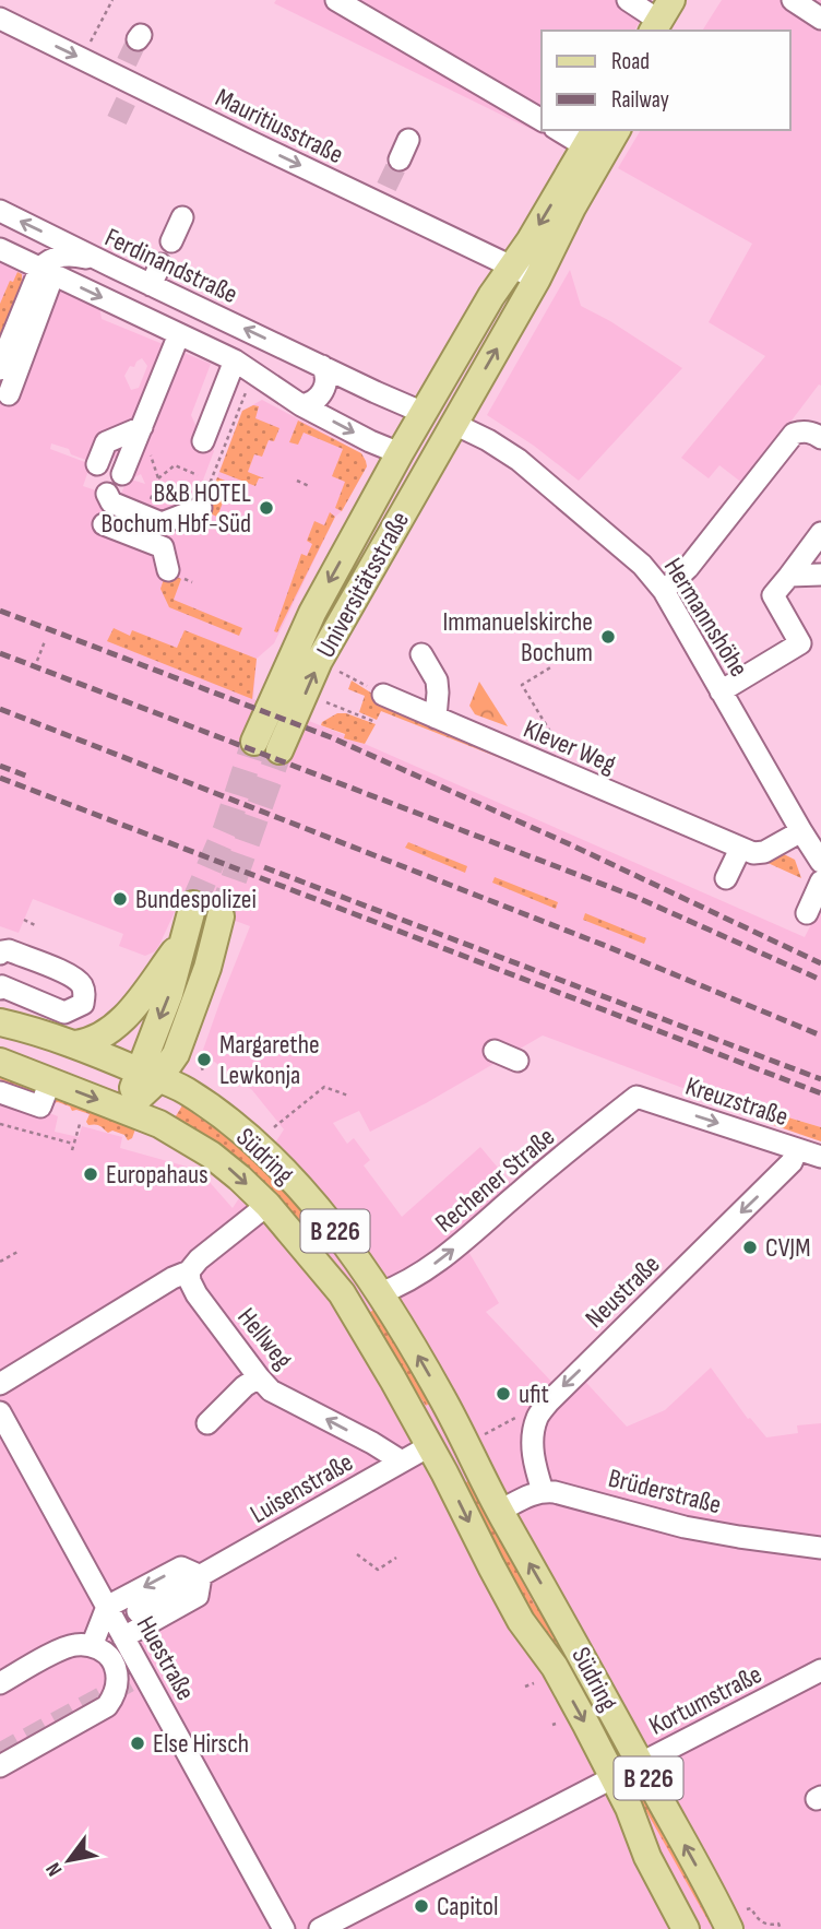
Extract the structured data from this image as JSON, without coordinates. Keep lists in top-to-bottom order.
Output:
{
  "streets": {
    "main road": ["Universitätsstraße", "Südring", "B 226"],
    "street": [
      "Mauritiusstraße",
      "Ferdinandstraße",
      "Hermannshöhe",
      "Klever Weg",
      "Kreuzstraße",
      "Rechener Straße",
      "Neustraße",
      "Hellweg",
      "Luisenstraße",
      "Brüderstraße",
      "Huestraße",
      "Kortumstraße"
    ]
  },
  "crossings": [
    ["Mauritiusstraße", "Universitätsstraße"],
    ["Ferdinandstraße", "Universitätsstraße"],
    ["Universitätsstraße", "Hermannshöhe"],
    ["Hermannshöhe", "Klever Weg"],
    ["Kreuzstraße", "Rechener Straße"],
    ["Kreuzstraße", "Neustraße"],
    ["Südring", "Rechener Straße"],
    ["Südring", "B 226"],
    ["Südring", "Luisenstraße"],
    ["Südring", "Kortumstraße"],
    ["Neustraße", "Brüderstraße"],
    ["Hellweg", "Luisenstraße"],
    ["Luisenstraße", "Huestraße"]
  ],
  "one_way": [
    "Kreuzstraße",
    "Rechener Straße",
    "Neustraße",
    "Hellweg"
  ],
  "places": [
    "B&B HOTEL Bochum Hbf-Süd",
    "Immanuelskirche Bochum",
    "Bundespolizei",
    "Margarethe Lewkonja",
    "Europahaus",
    "CVJM",
    "ufit",
    "Else Hirsch",
    "Capitol"
  ],
  "legend": ["Road", "Railway"],
  "north": "bottom left"
}
